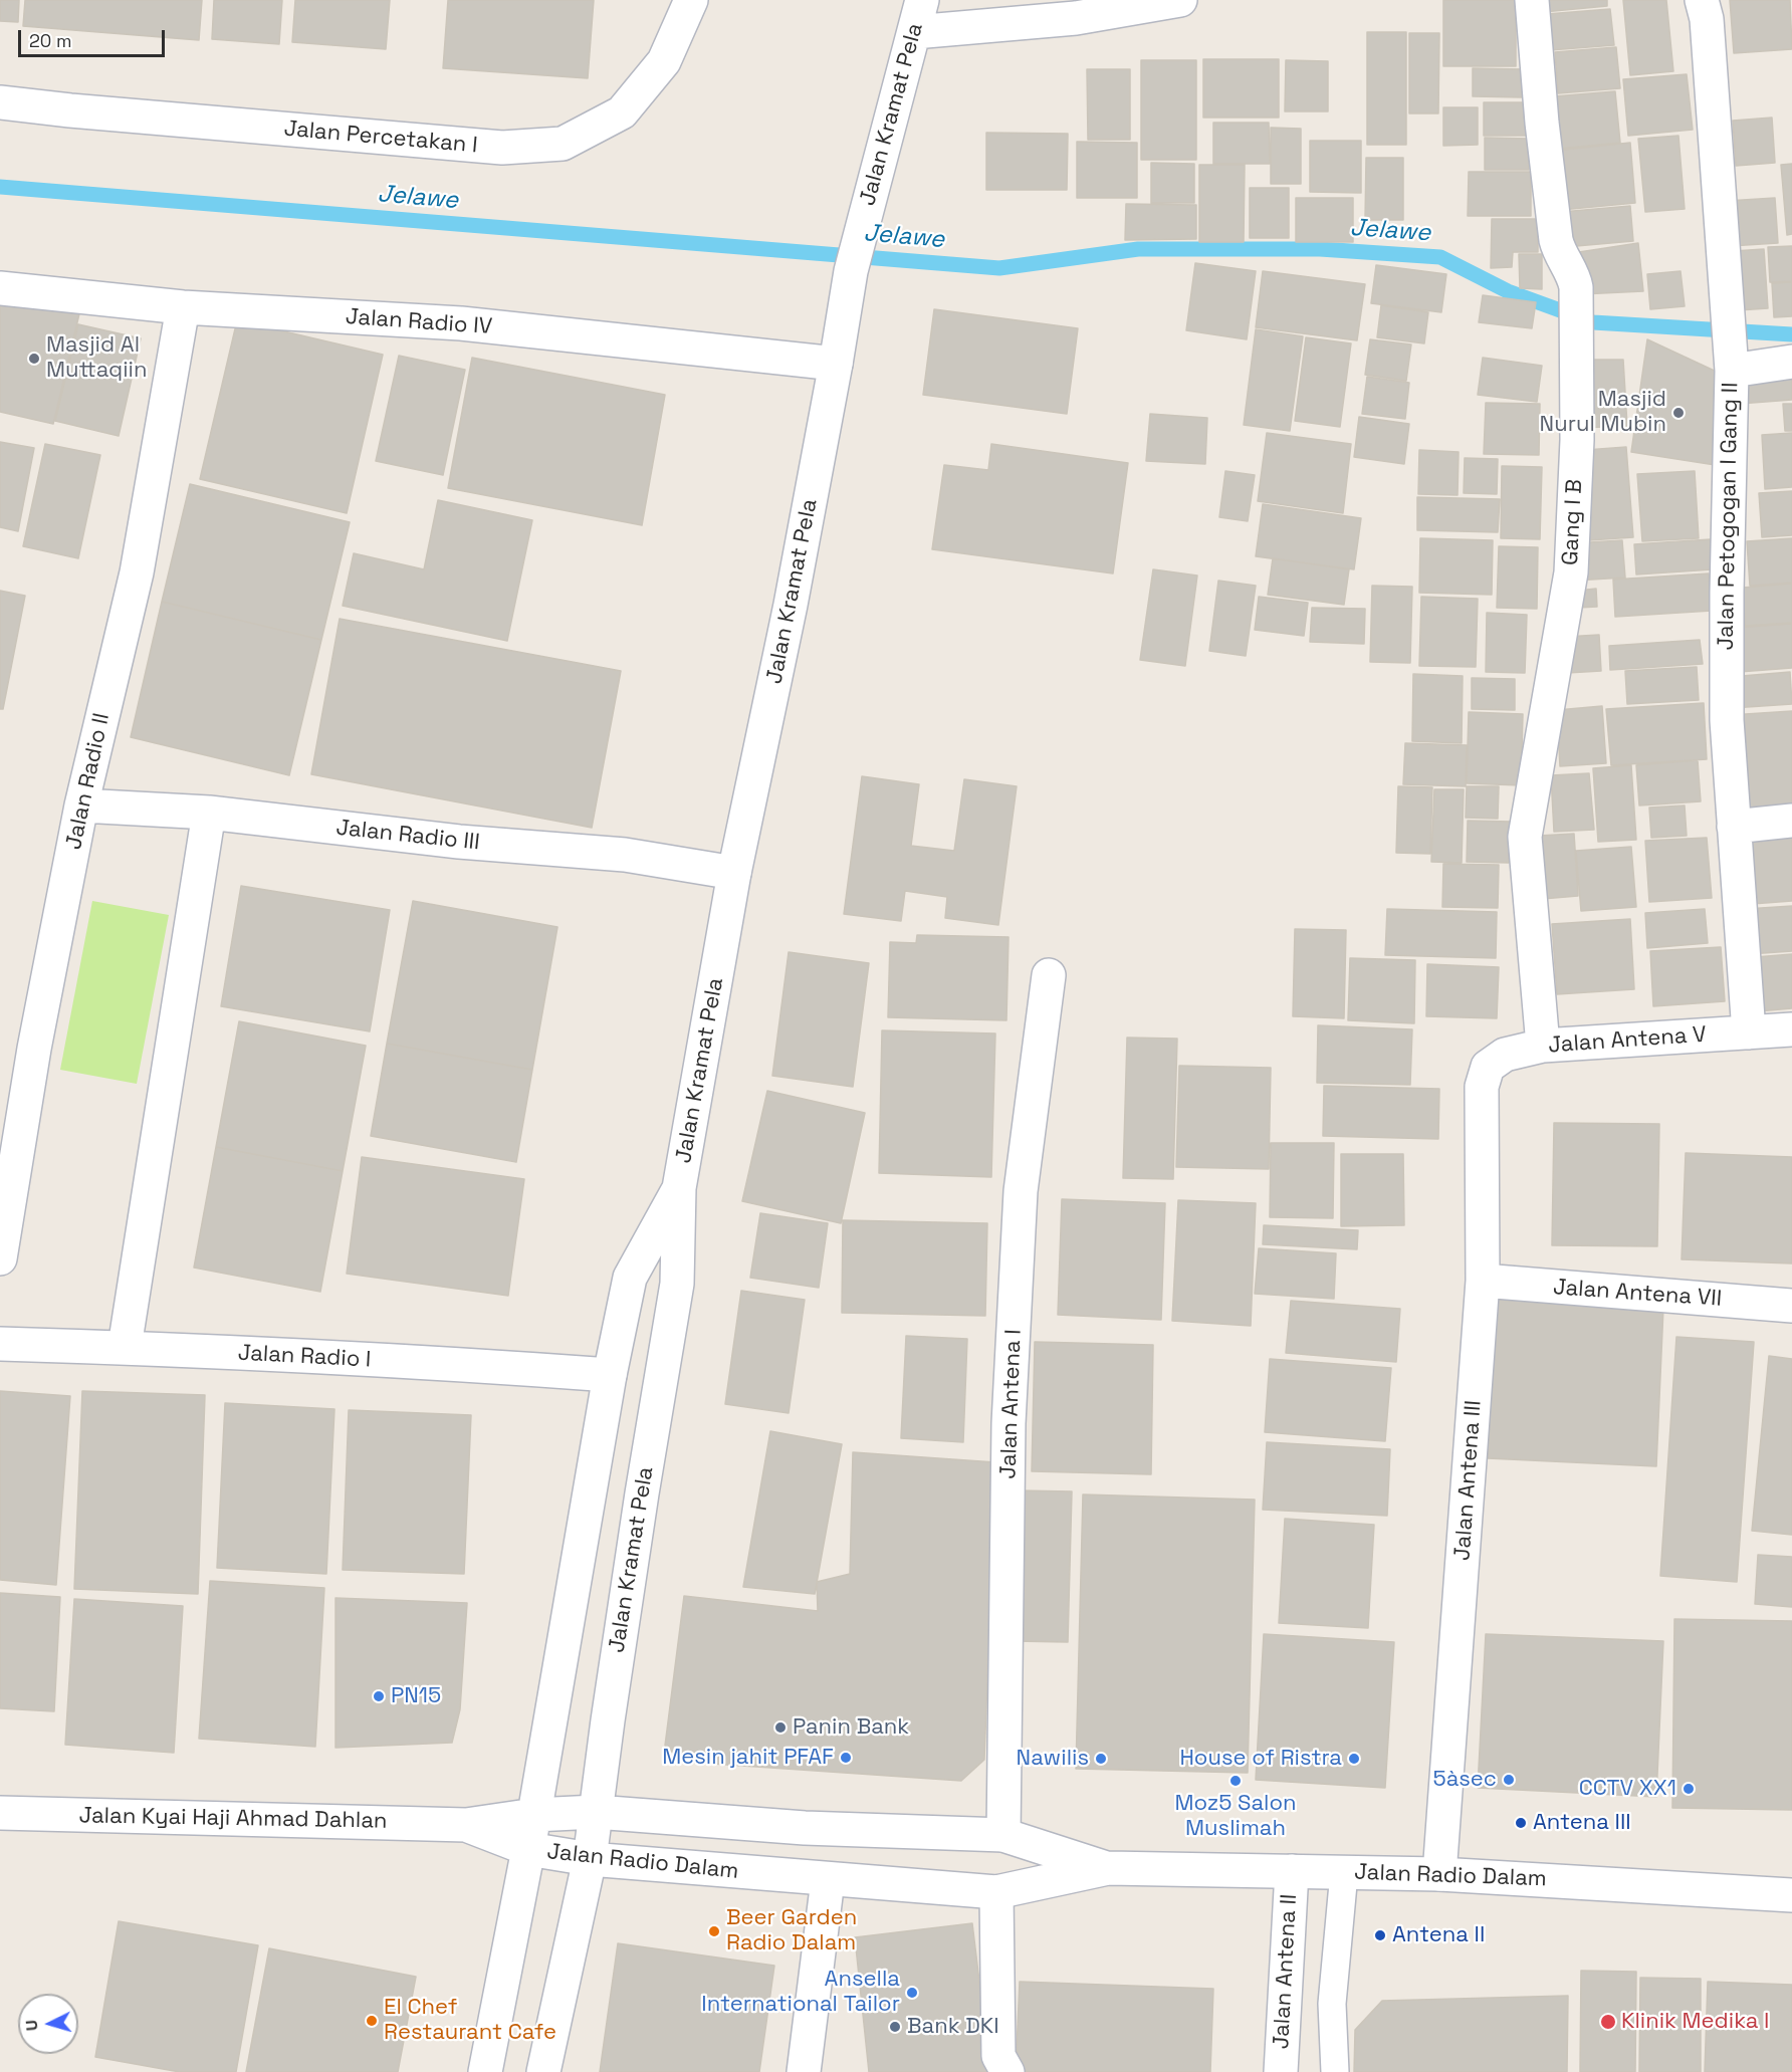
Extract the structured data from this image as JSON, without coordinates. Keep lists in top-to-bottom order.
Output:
{
  "streets": {
    "street": [
      "Jalan Kramat Pela",
      "Jalan Percetakan I",
      "Jalan Radio IV",
      "Jalan Petogogan I Gang II",
      "Gang I B",
      "Jalan Radio II",
      "Jalan Radio III",
      "Jalan Antena V",
      "Jalan Antena VII",
      "Jalan Radio I",
      "Jalan Antena I",
      "Jalan Antena III",
      "Jalan Kyai Haji Ahmad Dahlan",
      "Jalan Radio Dalam",
      "Jalan Antena II"
    ]
  },
  "crossings": [
    ["Jalan Kramat Pela", "Jalan Radio IV"],
    ["Jalan Kramat Pela", "Jalan Radio III"],
    ["Jalan Kramat Pela", "Jalan Radio I"],
    ["Jalan Kramat Pela", "Jalan Radio Dalam"],
    ["Jalan Radio IV", "Jalan Radio II"],
    ["Jalan Petogogan I Gang II", "Jalan Antena V"],
    ["Gang I B", "Jalan Antena V"],
    ["Jalan Radio II", "Jalan Radio III"],
    ["Jalan Antena V", "Jalan Antena III"],
    ["Jalan Antena VII", "Jalan Antena III"],
    ["Jalan Antena I", "Jalan Radio Dalam"],
    ["Jalan Antena III", "Jalan Radio Dalam"],
    ["Jalan Kyai Haji Ahmad Dahlan", "Jalan Radio Dalam"],
    ["Jalan Radio Dalam", "Jalan Antena II"]
  ],
  "water": ["Jelawe"],
  "places": [
    "Masjid Al Muttaqiin",
    "Masjid Nurul Mubin",
    "PN15",
    "Panin Bank",
    "Mesin jahit PFAF",
    "Nawilis",
    "House of Ristra",
    "5àsec",
    "Moz5 Salon Muslimah",
    "CCTV XX1",
    "Antena III",
    "Beer Garden Radio Dalam",
    "Antena II",
    "Ansella International Tailor",
    "El Chef Restaurant Cafe",
    "Klinik Medika I",
    "Bank DKI"
  ],
  "scale_bar": "20 m",
  "north": "left"
}
